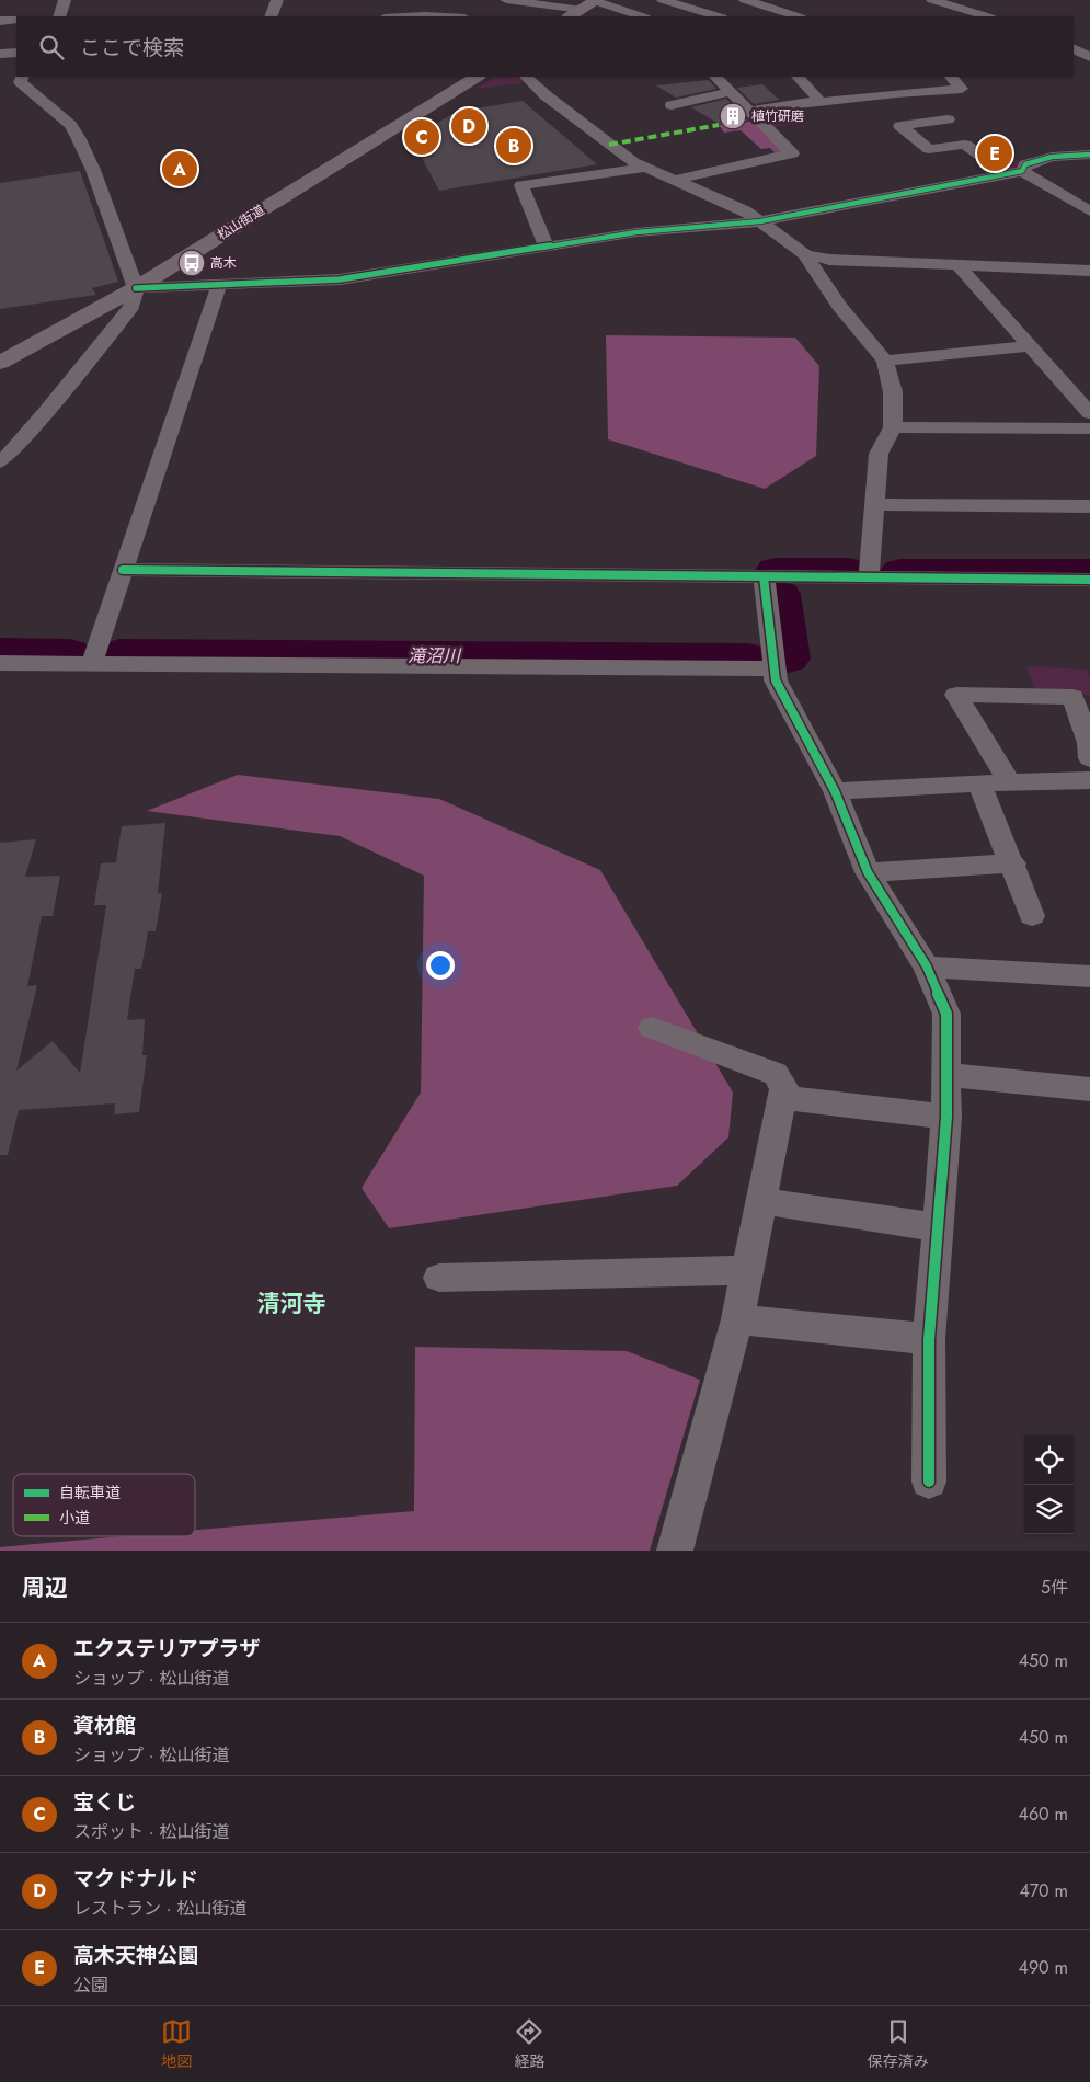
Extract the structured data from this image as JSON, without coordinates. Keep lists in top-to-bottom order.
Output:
{
  "streets": {
    "main road": ["松山街道"]
  },
  "districts": ["清河寺"],
  "water": ["滝沼川"],
  "places": {
    "building": ["植竹研磨"],
    "bus stop": ["高木"]
  },
  "legend": ["自転車道", "小道"],
  "page": {
    "search": "ここで検索",
    "pins": [
      "D",
      "C",
      "B",
      "E",
      "A"
    ],
    "heading": ["周辺", "5件"],
    "list": [
      {
        "mark": "A",
        "name": "エクステリアプラザ",
        "note": "ショップ · 松山街道",
        "value": "450 m"
      },
      {
        "mark": "B",
        "name": "資材館",
        "note": "ショップ · 松山街道",
        "value": "450 m"
      },
      {
        "mark": "C",
        "name": "宝くじ",
        "note": "スポット · 松山街道",
        "value": "460 m"
      },
      {
        "mark": "D",
        "name": "マクドナルド",
        "note": "レストラン · 松山街道",
        "value": "470 m"
      },
      {
        "mark": "E",
        "name": "高木天神公園",
        "note": "公園",
        "value": "490 m"
      }
    ],
    "nav": ["地図", "経路", "保存済み"]
  }
}
